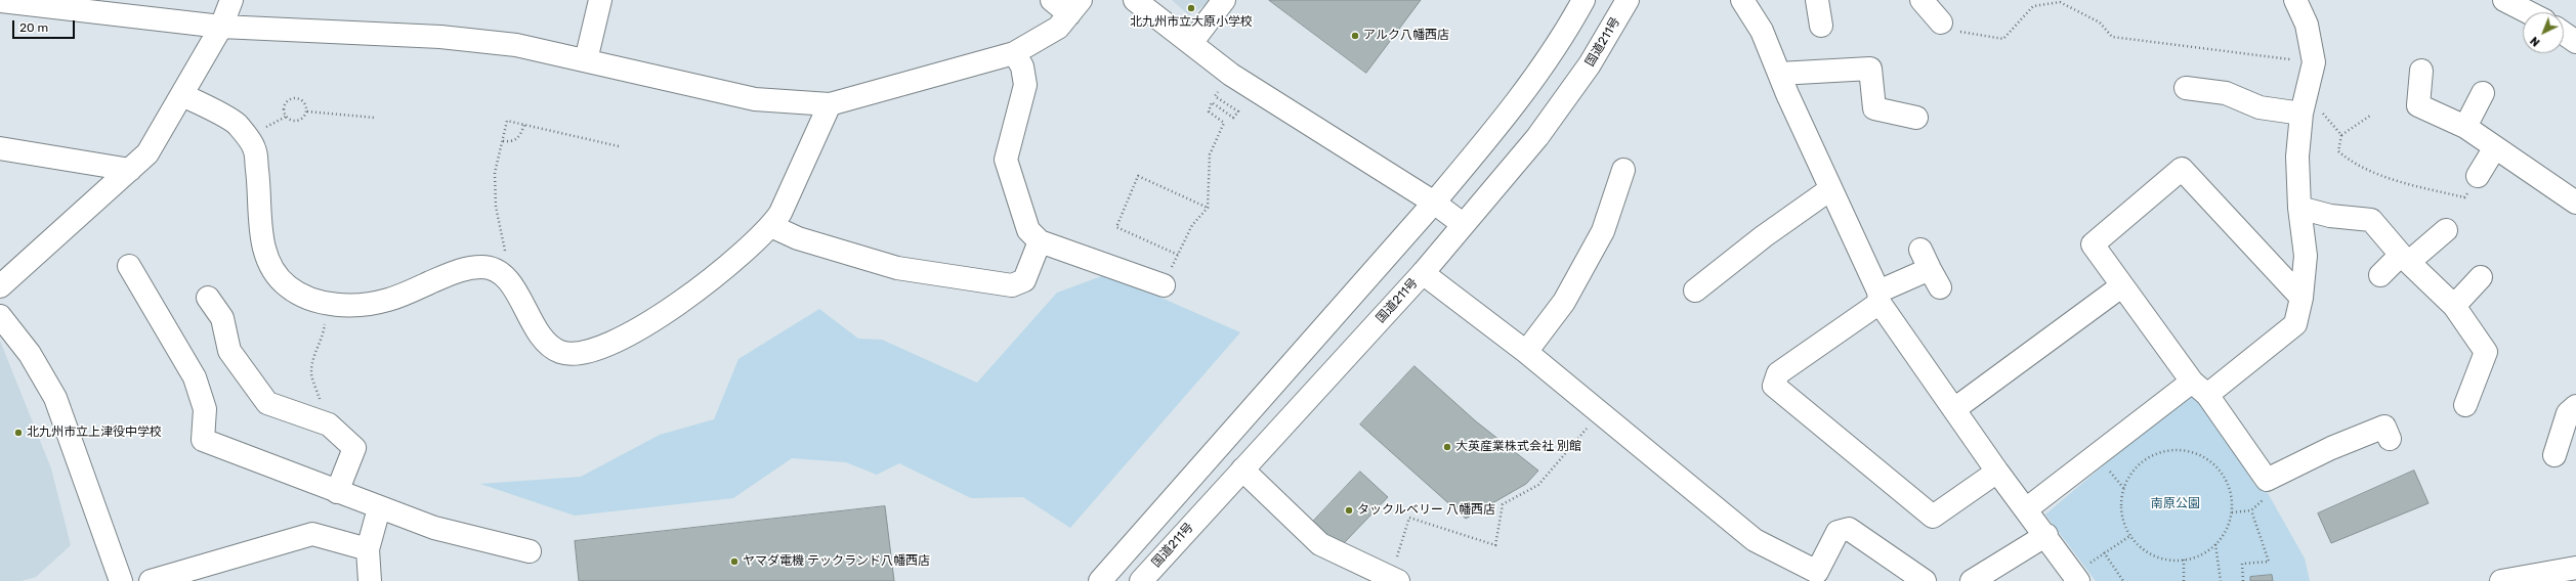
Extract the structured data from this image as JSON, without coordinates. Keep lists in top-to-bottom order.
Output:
{
  "streets": {
    "main road": ["国道211号"]
  },
  "parks": ["南原公園"],
  "places": [
    "北九州市立大原小学校",
    "アルク八幡西店",
    "北九州市立上津役中学校",
    "大英産業株式会社 別館",
    "タックルベリー 八幡西店",
    "ヤマダ電機 テックランド八幡西店"
  ],
  "scale_bar": "20 m",
  "north": "bottom left"
}
